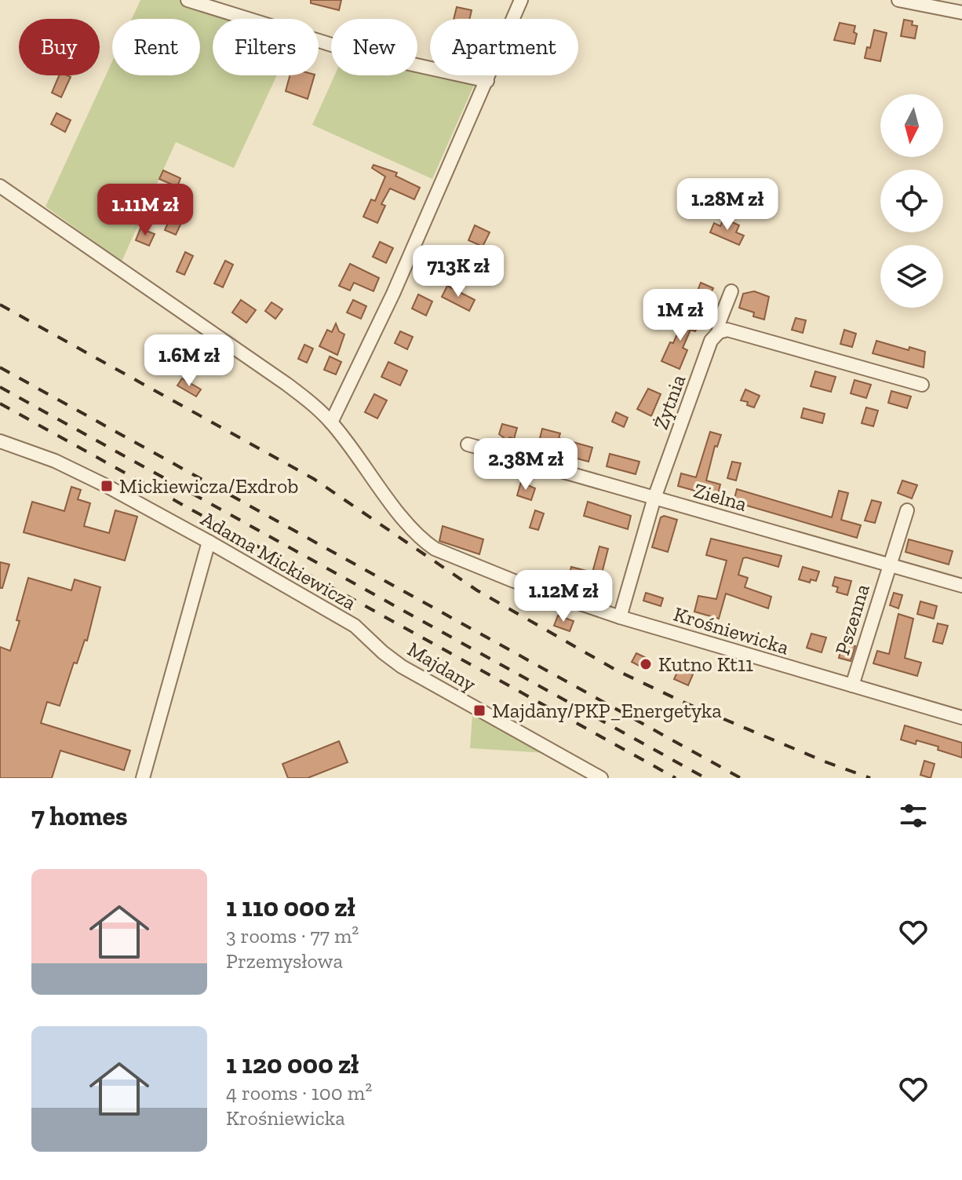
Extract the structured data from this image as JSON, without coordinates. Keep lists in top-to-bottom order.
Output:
{
  "streets": {
    "street": [
      "Żytnia",
      "Zielna",
      "Adama Mickiewicza",
      "Pszenna",
      "Krośniewicka",
      "Majdany"
    ]
  },
  "crossings": [
    ["Żytnia", "Zielna"],
    ["Żytnia", "Krośniewicka"],
    ["Zielna", "Pszenna"],
    ["Adama Mickiewicza", "Majdany"],
    ["Pszenna", "Krośniewicka"]
  ],
  "places": {
    "transit": ["Mickiewicza/Exdrob", "Majdany/PKP_Energetyka"],
    "other": ["Kutno Kt11"]
  },
  "north": "bottom",
  "page": {
    "chip": [
      "Buy",
      "Rent",
      "Filters",
      "New",
      "Apartment"
    ],
    "price": [
      "1.28M zł",
      "1.11M zł",
      "713K zł",
      "1M zł",
      "1.6M zł",
      "2.38M zł",
      "1.12M zł"
    ],
    "heading": "7 homes",
    "list": [
      {
        "name": "1 110 000 zł",
        "note": "3 rooms · 77 m² · Przemysłowa"
      },
      {
        "name": "1 120 000 zł",
        "note": "4 rooms · 100 m² · Krośniewicka"
      }
    ]
  }
}
